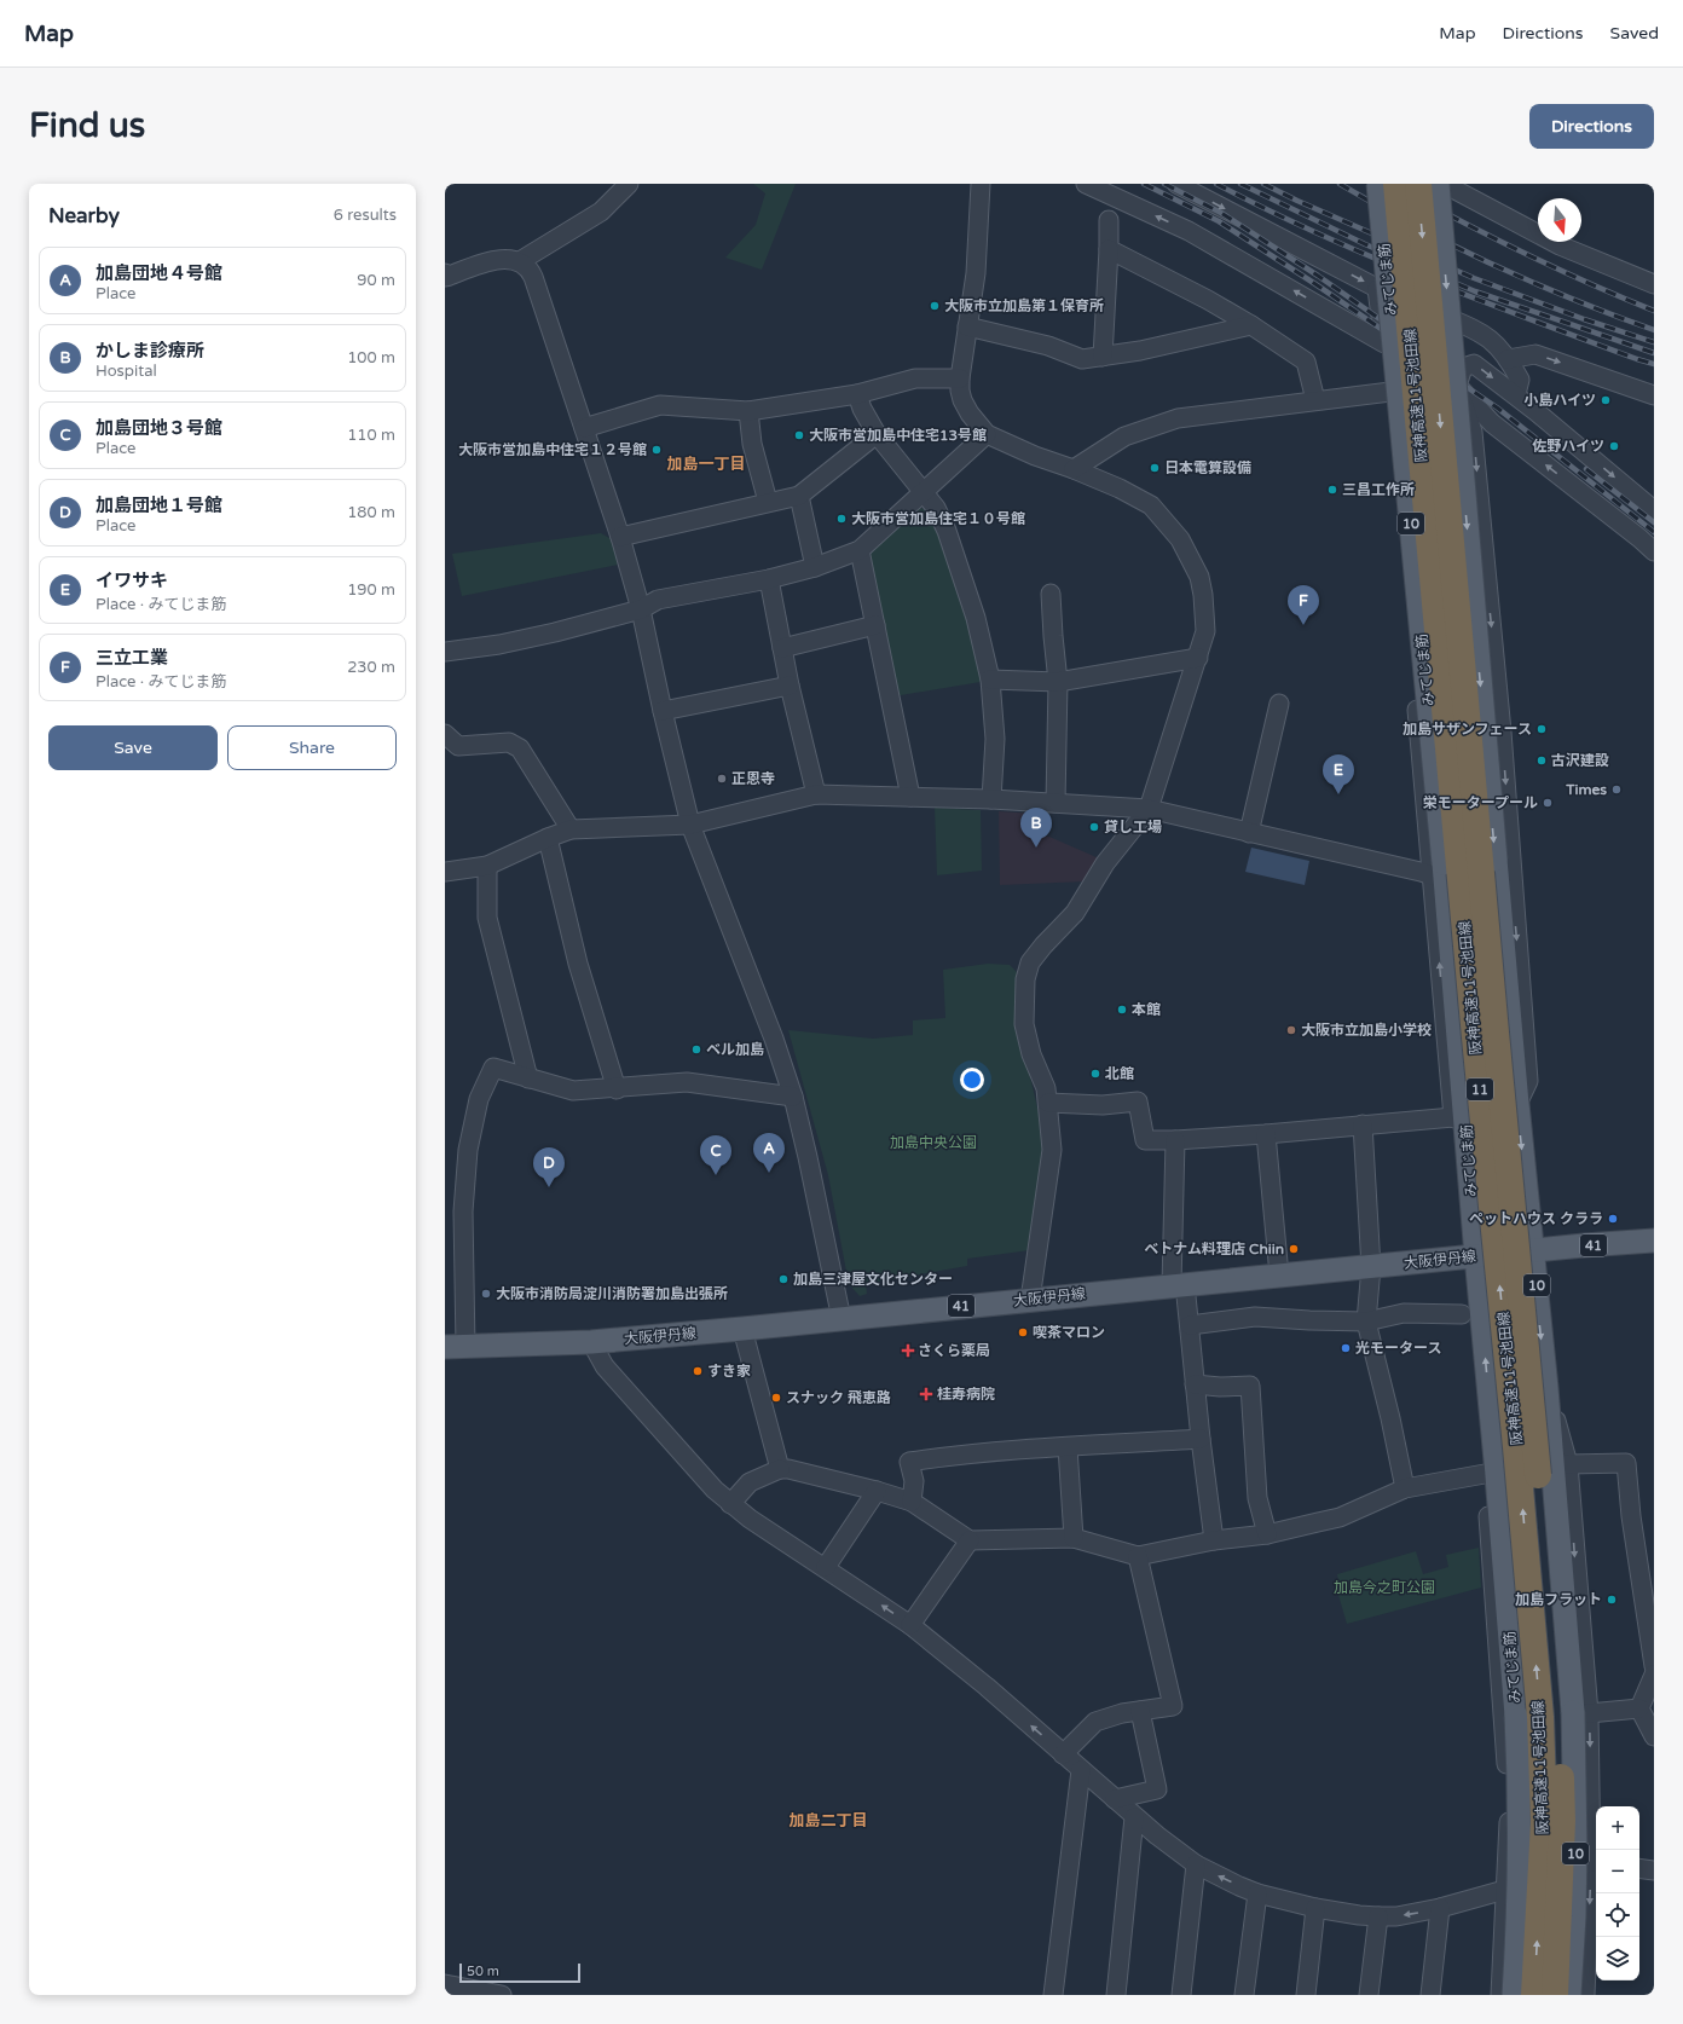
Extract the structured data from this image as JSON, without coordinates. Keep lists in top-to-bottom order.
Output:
{
  "streets": {
    "highway": ["阪神高速11号池田線", "11"],
    "main road": [
      "みてじま筋",
      "10",
      "41",
      "大阪伊丹線"
    ]
  },
  "crossings": [
    ["みてじま筋", "大阪伊丹線"],
    ["10", "大阪伊丹線"]
  ],
  "districts": ["加島一丁目", "加島二丁目"],
  "parks": ["加島中央公園", "加島今之町公園"],
  "places": {
    "other": [
      "大阪市立加島第１保育所",
      "小島ハイツ",
      "大阪市営加島中住宅13号館",
      "佐野ハイツ",
      "大阪市営加島中住宅１２号館",
      "日本電算設備",
      "三昌工作所",
      "大阪市営加島住宅１０号館",
      "加島サザンフェース",
      "古沢建設",
      "正恩寺",
      "Times",
      "栄モータープール",
      "貸し工場",
      "本館",
      "大阪市立加島小学校",
      "ベル加島",
      "北館",
      "ペットハウス クララ",
      "ベトナム料理店 Chiin",
      "加島三津屋文化センター",
      "大阪市消防局淀川消防署加島出張所",
      "喫茶マロン",
      "光モータース",
      "すき家",
      "スナック 飛恵路",
      "加島フラット"
    ],
    "health": ["さくら薬局", "桂寿病院"]
  },
  "scale_bar": "50 m",
  "north": "bottom",
  "page": {
    "header": "Map",
    "nav": ["Map", "Directions", "Saved"],
    "buttons": [
      "Directions",
      ["Save", "Share"]
    ],
    "title": "Find us",
    "heading": ["Nearby", "6 results"],
    "list": [
      {
        "mark": "A",
        "name": "加島団地４号館",
        "note": "Place",
        "value": "90 m"
      },
      {
        "mark": "B",
        "name": "かしま診療所",
        "note": "Hospital",
        "value": "100 m"
      },
      {
        "mark": "C",
        "name": "加島団地３号館",
        "note": "Place",
        "value": "110 m"
      },
      {
        "mark": "D",
        "name": "加島団地１号館",
        "note": "Place",
        "value": "180 m"
      },
      {
        "mark": "E",
        "name": "イワサキ",
        "note": "Place · みてじま筋",
        "value": "190 m"
      },
      {
        "mark": "F",
        "name": "三立工業",
        "note": "Place · みてじま筋",
        "value": "230 m"
      }
    ],
    "pins": [
      "F",
      "E",
      "B",
      "A",
      "C",
      "D"
    ],
    "map_buttons": ["+", "−"],
    "scale": "50 m"
  }
}
